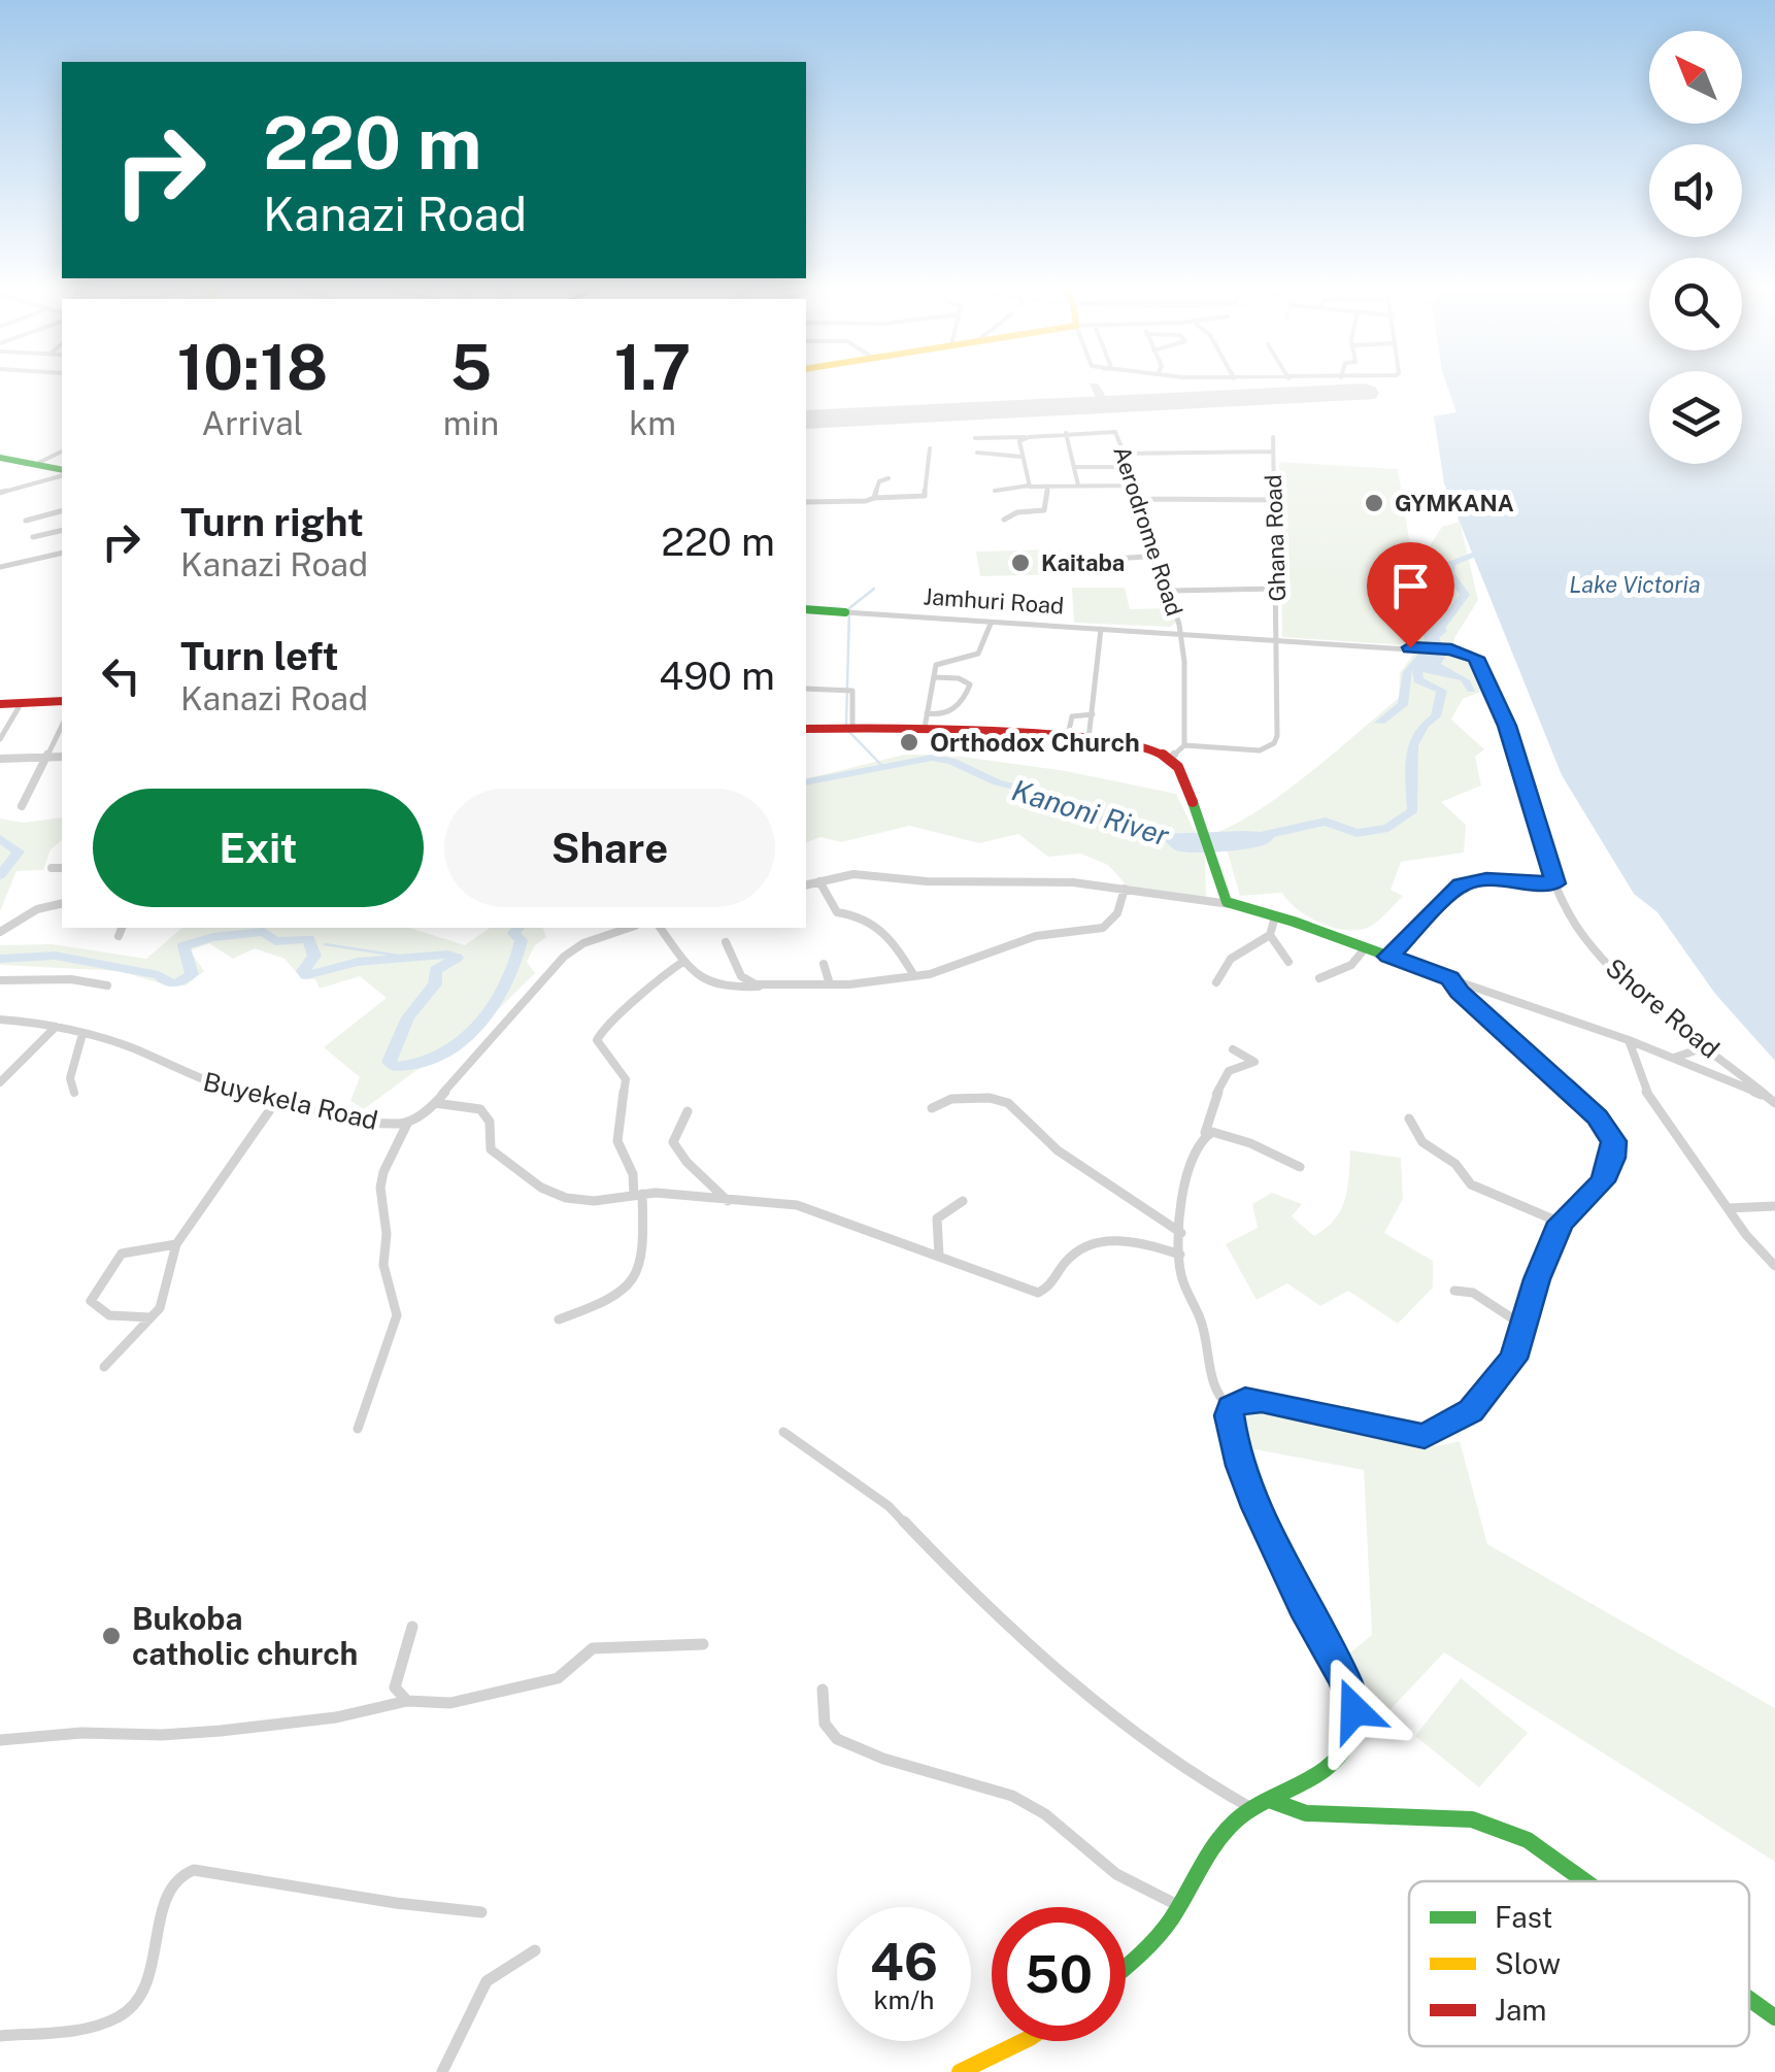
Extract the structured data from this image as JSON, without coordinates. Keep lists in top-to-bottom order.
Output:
{
  "streets": {
    "main road": ["Jamhuri Road"],
    "street": [
      "Aerodrome Road",
      "Ghana Road",
      "Shore Road",
      "Buyekela Road"
    ]
  },
  "crossings": [
    ["Aerodrome Road", "Ghana Road"],
    ["Aerodrome Road", "Jamhuri Road"],
    ["Aerodrome Road", "Shore Road"],
    ["Ghana Road", "Shore Road"],
    ["Jamhuri Road", "Shore Road"]
  ],
  "water": ["Lake Victoria", "Kanoni River"],
  "places": [
    "GYMKANA",
    "Kaitaba",
    "Orthodox Church",
    "Bukoba catholic church"
  ],
  "legend": ["Fast", "Slow", "Jam"],
  "north": "top left",
  "page": {
    "turn": ["220 m", "Kanazi Road"],
    "eta": [
      "10:18",
      "Arrival",
      "5",
      "min",
      "1.7",
      "km"
    ],
    "list": [
      {
        "name": "Turn right",
        "note": "Kanazi Road",
        "value": "220 m"
      },
      {
        "name": "Turn left",
        "note": "Kanazi Road",
        "value": "490 m"
      }
    ],
    "buttons": ["Exit", "Share"],
    "speed": "46 km/h",
    "limit": "50"
  }
}
